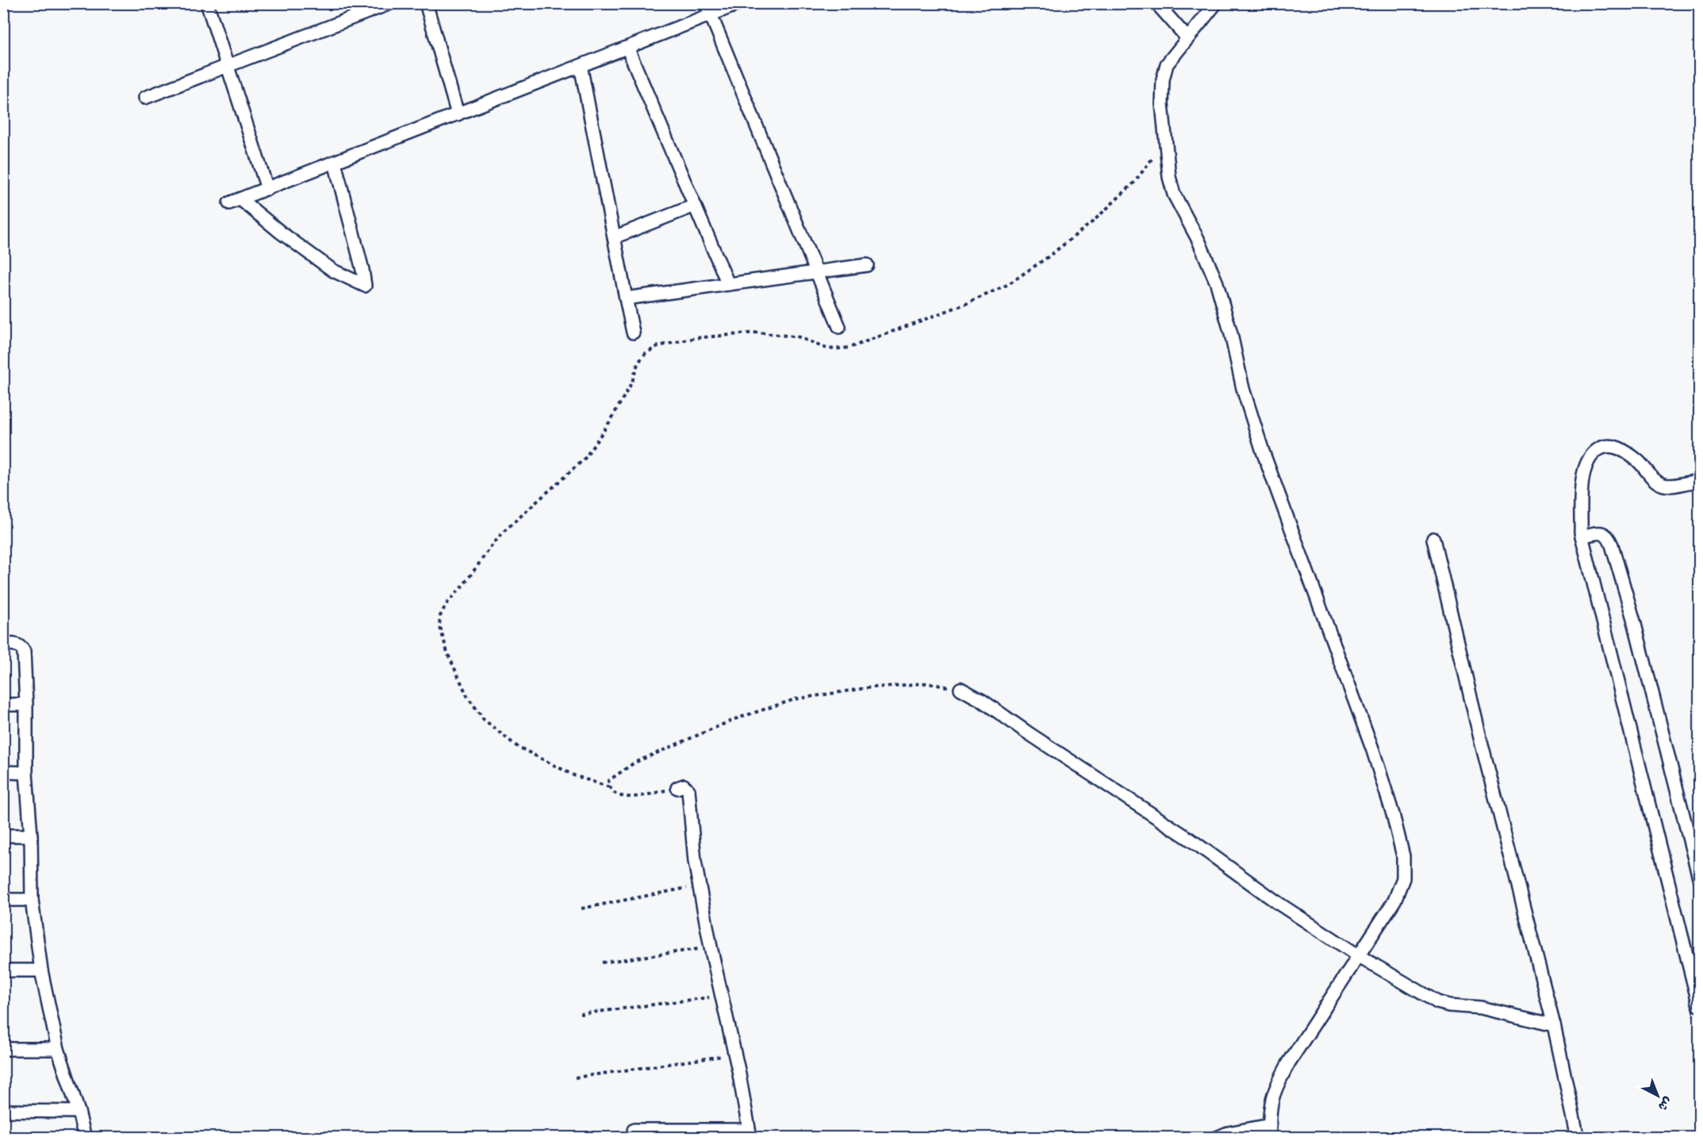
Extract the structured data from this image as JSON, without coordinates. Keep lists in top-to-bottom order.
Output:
{
  "north": "bottom right"
}
